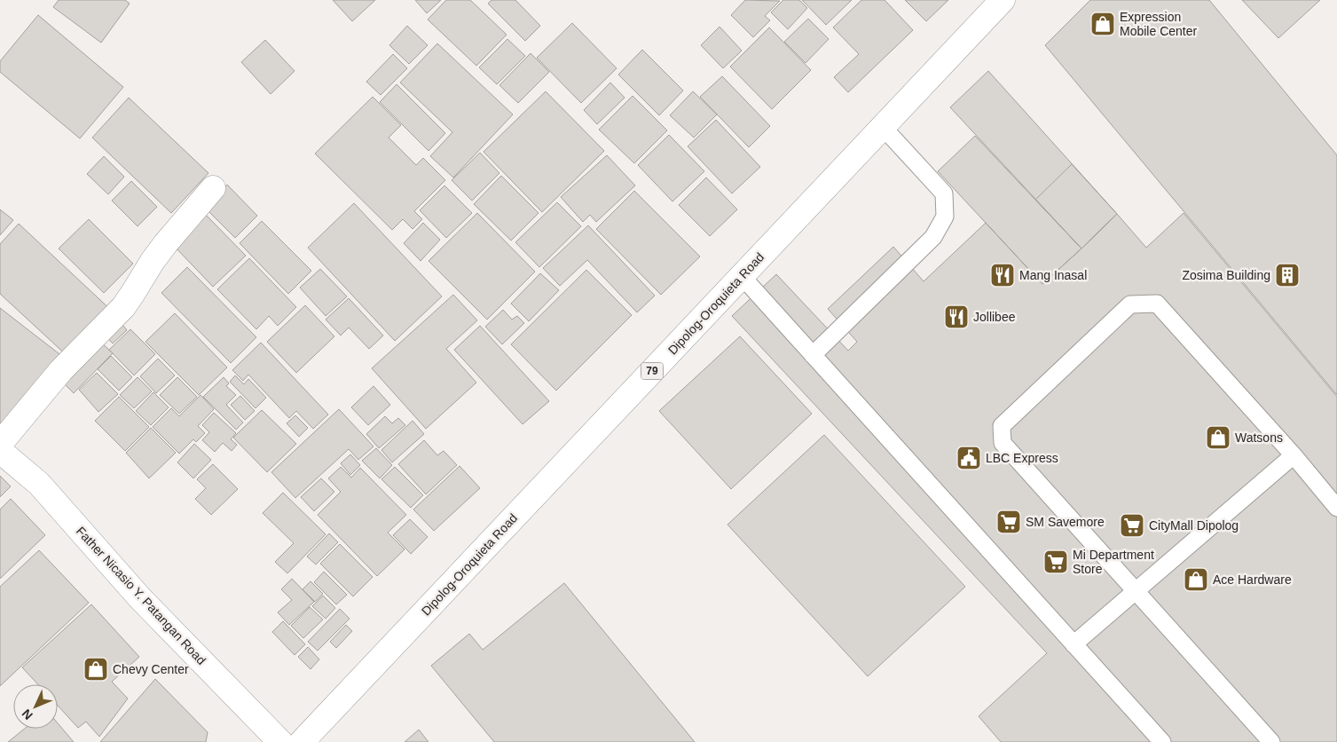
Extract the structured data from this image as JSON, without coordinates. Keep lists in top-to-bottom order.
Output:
{
  "streets": {
    "main road": ["Dipolog-Oroquieta Road", "79", "Father Nicasio Y. Patangan Road"]
  },
  "places": {
    "shop": [
      "Expression Mobile Center",
      "Watsons",
      "Ace Hardware",
      "Chevy Center"
    ],
    "restaurant": ["Mang Inasal", "Jollibee"],
    "building": ["Zosima Building"],
    "public building": ["LBC Express"],
    "supermarket": ["SM Savemore", "CityMall Dipolog", "Mi Department Store"]
  },
  "north": "bottom left"
}
